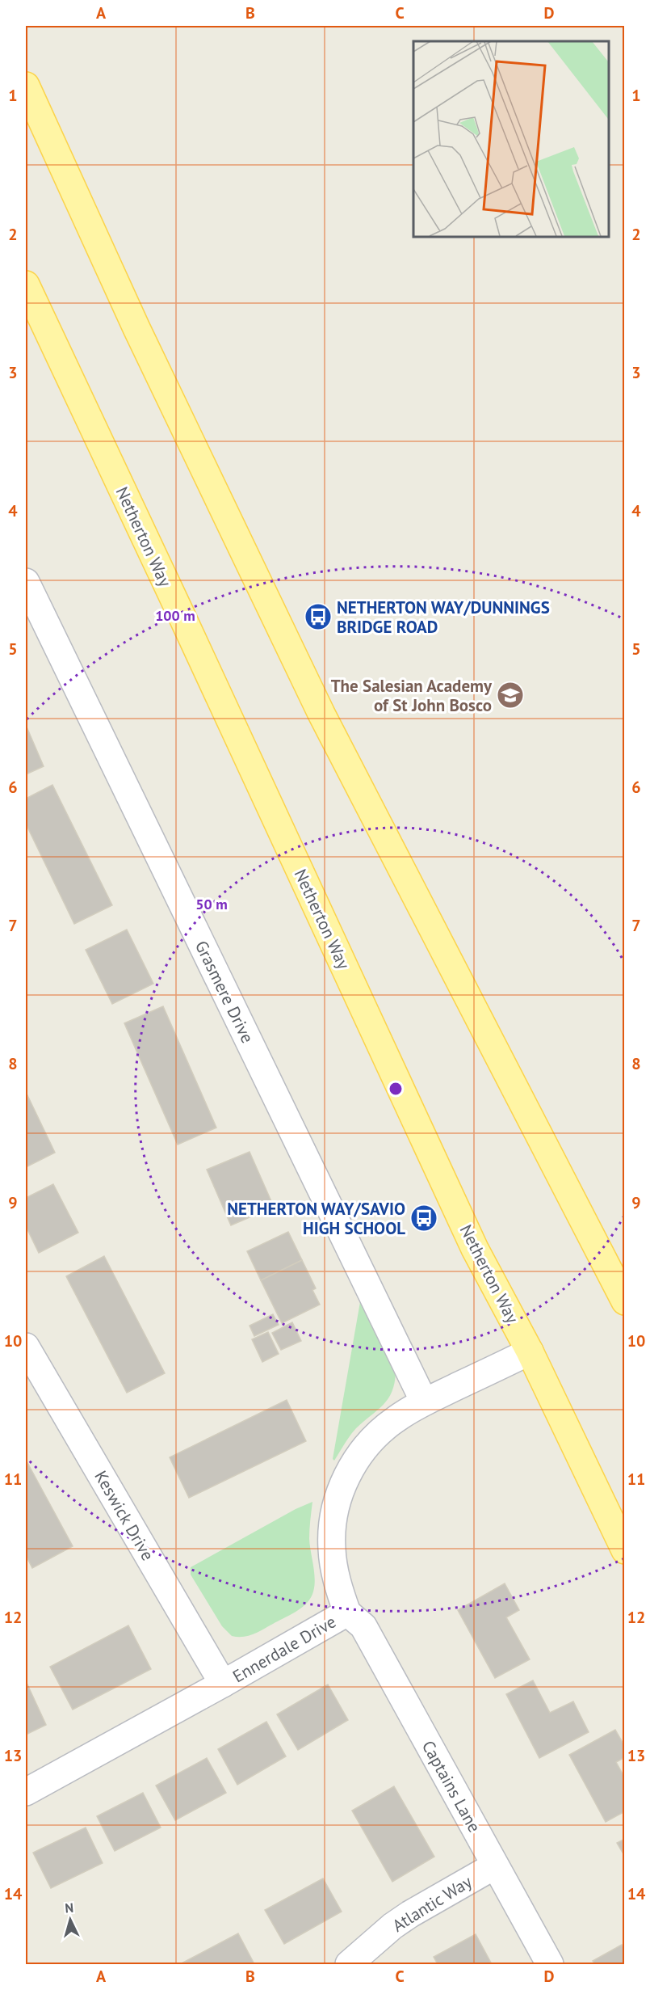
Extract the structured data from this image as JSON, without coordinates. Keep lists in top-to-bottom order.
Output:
{
  "streets": {
    "main road": ["Netherton Way"],
    "street": [
      "Grasmere Drive",
      "Keswick Drive",
      "Ennerdale Drive",
      "Captains Lane",
      "Atlantic Way"
    ]
  },
  "crossings": [
    ["Netherton Way", "Ennerdale Drive"],
    ["Grasmere Drive", "Ennerdale Drive"],
    ["Keswick Drive", "Ennerdale Drive"],
    ["Ennerdale Drive", "Captains Lane"],
    ["Captains Lane", "Atlantic Way"]
  ],
  "places": {
    "bus stop": ["NETHERTON WAY/DUNNINGS BRIDGE ROAD", "NETHERTON WAY/SAVIO HIGH SCHOOL"],
    "school or university": ["The Salesian Academy of St John Bosco"]
  },
  "north": "top",
  "grid": {
    "columns": [
      "A",
      "B",
      "C",
      "D"
    ],
    "rows": [
      "1",
      "2",
      "3",
      "4",
      "5",
      "6",
      "7",
      "8",
      "9",
      "10",
      "11",
      "12",
      "13",
      "14"
    ]
  },
  "rings": ["100 m", "50 m"]
}
